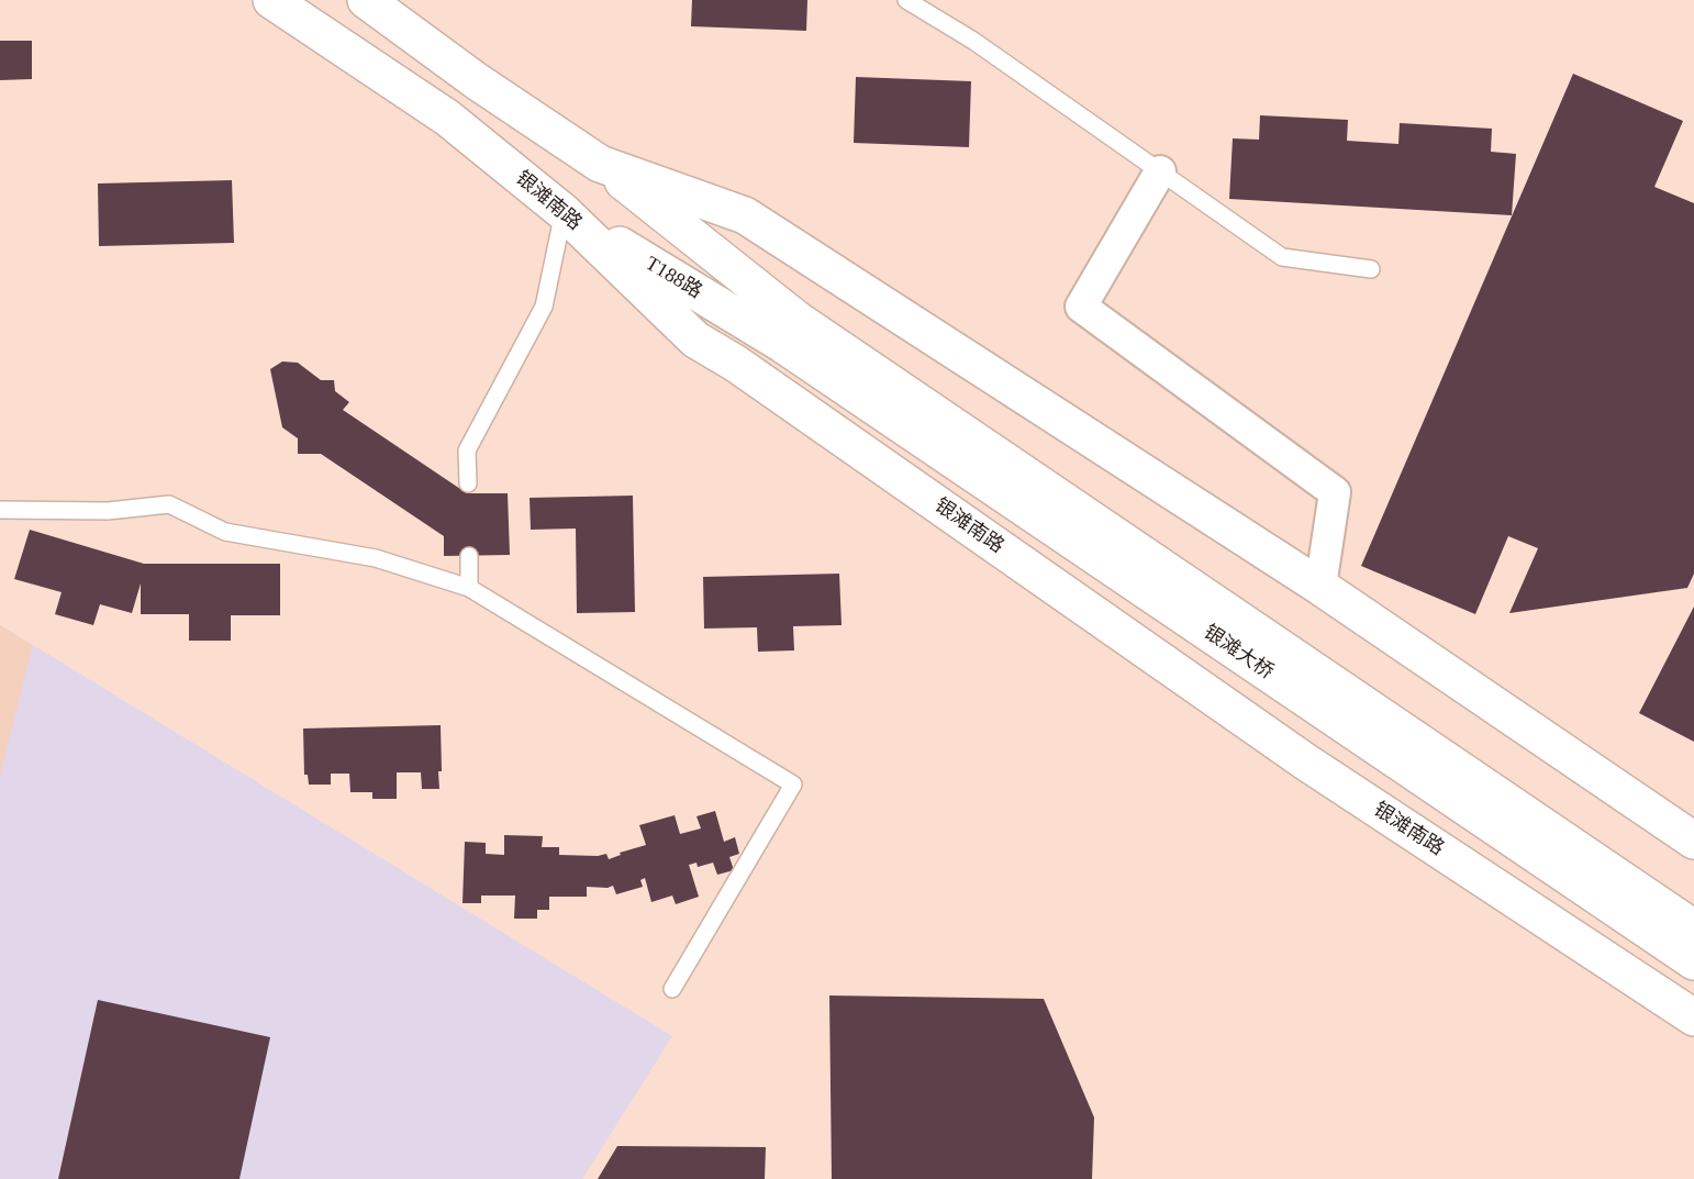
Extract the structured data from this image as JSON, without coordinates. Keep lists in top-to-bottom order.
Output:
{
  "streets": {
    "main road": ["银滩南路", "T188路", "银滩大桥"]
  },
  "crossings": [
    ["银滩南路", "T188路"],
    ["T188路", "银滩大桥"]
  ]
}
